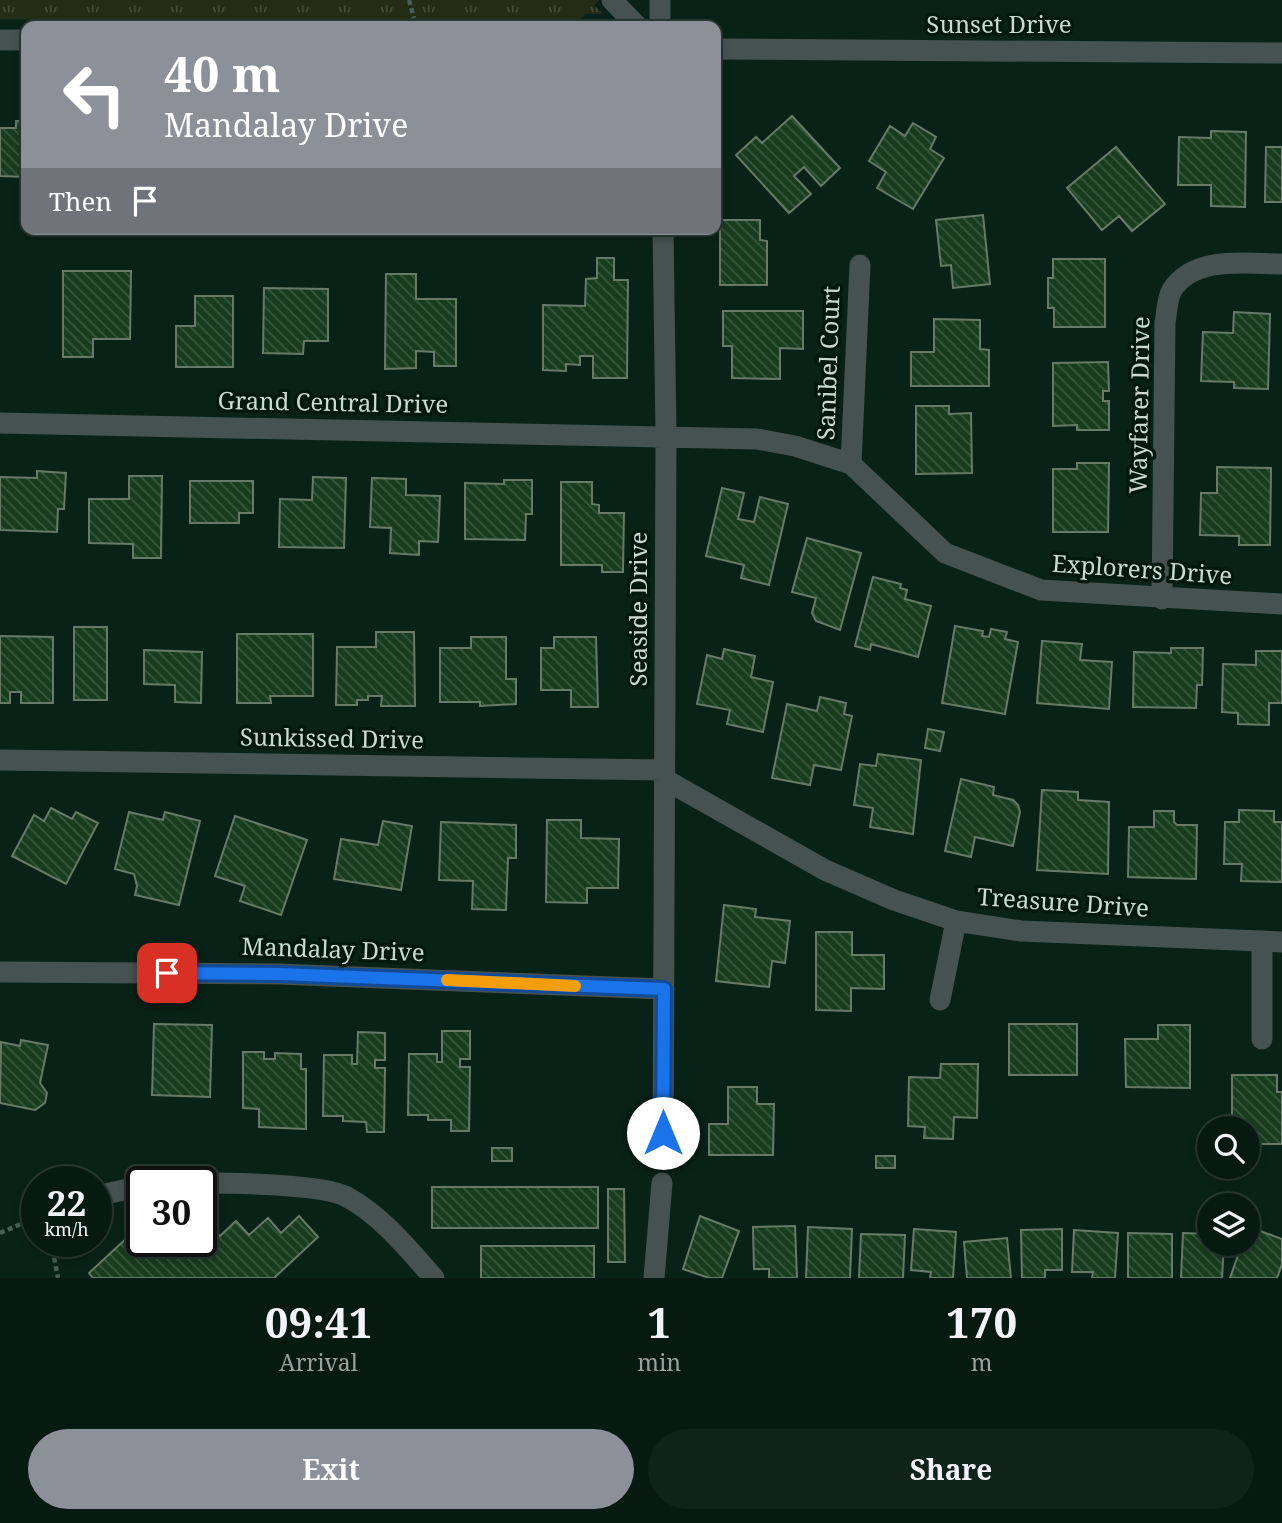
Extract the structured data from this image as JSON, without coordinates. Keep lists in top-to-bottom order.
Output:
{
  "streets": {
    "street": [
      "Sunset Drive",
      "Sanibel Court",
      "Grand Central Drive",
      "Wayfarer Drive",
      "Explorers Drive",
      "Seaside Drive",
      "Sunkissed Drive",
      "Treasure Drive",
      "Mandalay Drive"
    ]
  },
  "crossings": [
    ["Sanibel Court", "Explorers Drive"],
    ["Grand Central Drive", "Explorers Drive"],
    ["Grand Central Drive", "Seaside Drive"],
    ["Wayfarer Drive", "Explorers Drive"],
    ["Explorers Drive", "Seaside Drive"],
    ["Seaside Drive", "Sunkissed Drive"],
    ["Seaside Drive", "Treasure Drive"],
    ["Seaside Drive", "Mandalay Drive"],
    ["Sunkissed Drive", "Treasure Drive"]
  ],
  "page": {
    "turn": ["40 m", "Mandalay Drive"],
    "then": "Then",
    "speed": "22 km/h",
    "limit": "30",
    "eta": [
      "09:41",
      "Arrival",
      "1",
      "min",
      "170",
      "m"
    ],
    "buttons": ["Exit", "Share"]
  }
}
